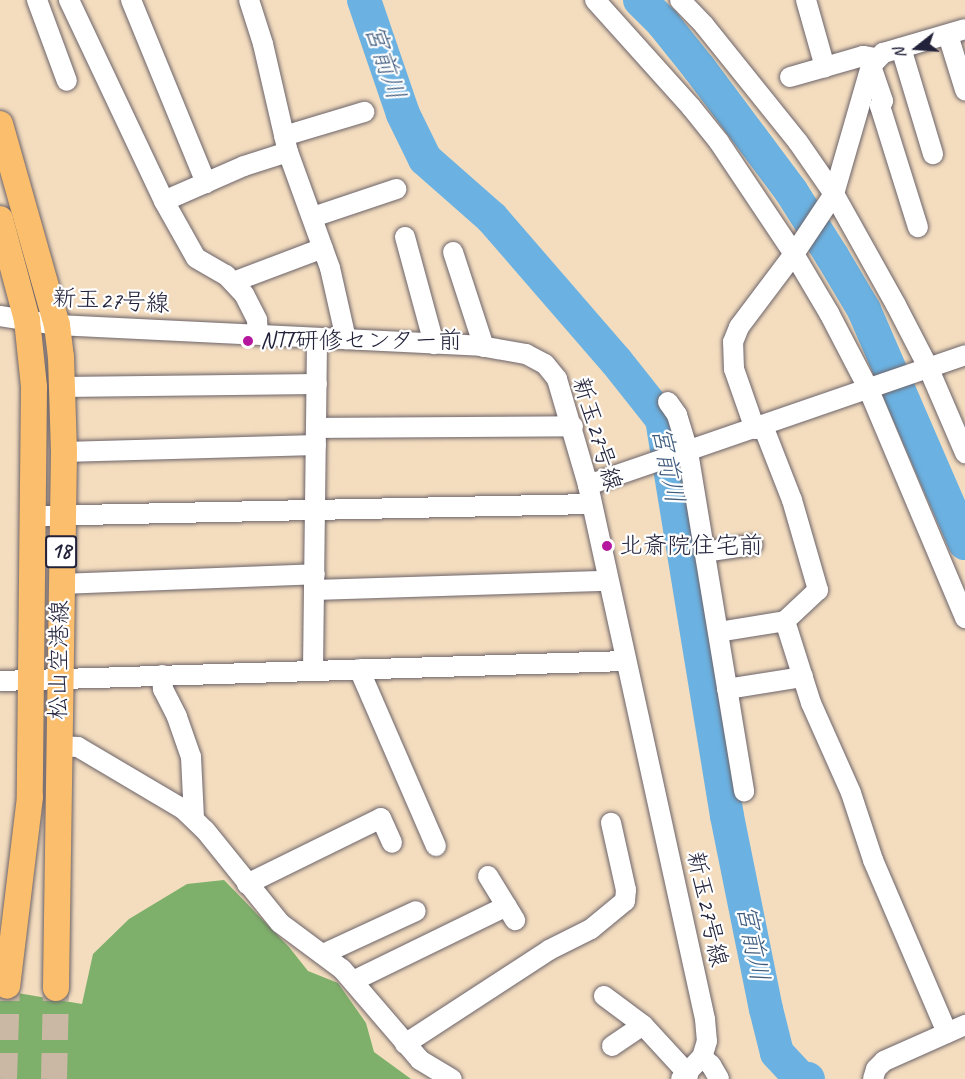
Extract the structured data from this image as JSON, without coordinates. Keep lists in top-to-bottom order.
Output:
{
  "streets": {
    "main road": ["18", "松山空港線"],
    "street": ["新玉27号線"]
  },
  "crossings": [
    ["新玉27号線", "松山空港線"]
  ],
  "water": ["宮前川"],
  "places": ["NTT研修センター前", "北斎院住宅前"],
  "north": "left"
}
